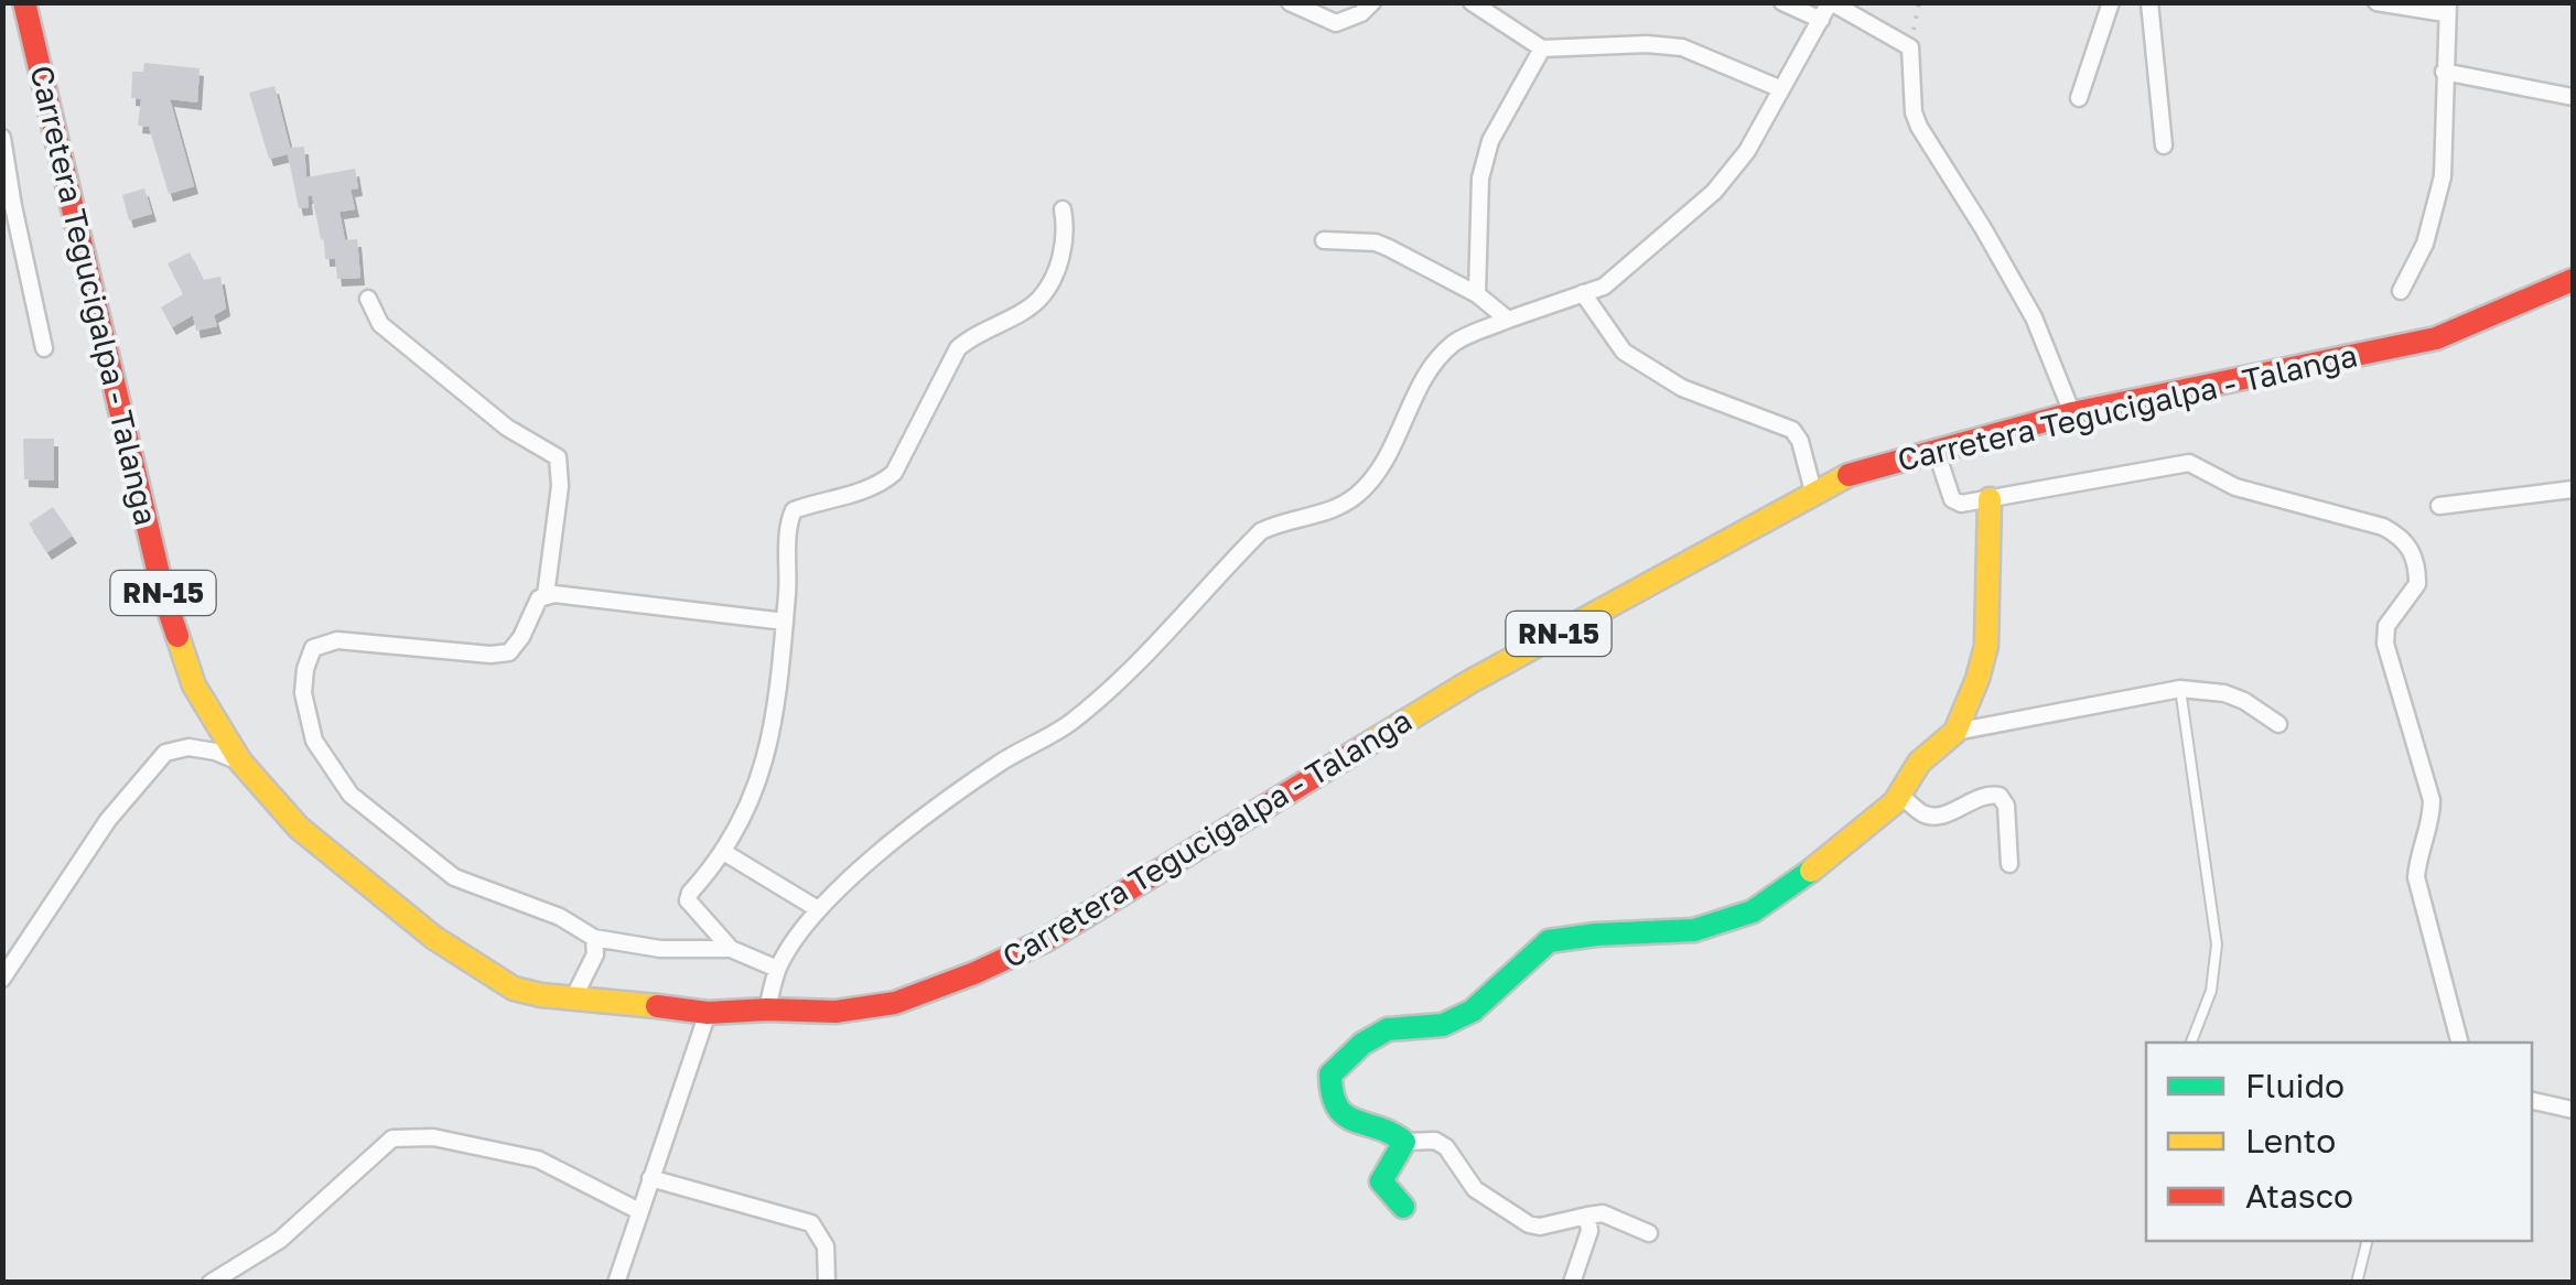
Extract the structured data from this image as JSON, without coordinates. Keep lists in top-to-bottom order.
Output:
{
  "streets": {
    "main road": ["Carretera Tegucigalpa - Talanga", "RN-15"]
  },
  "legend": ["Fluido", "Lento", "Atasco"]
}
